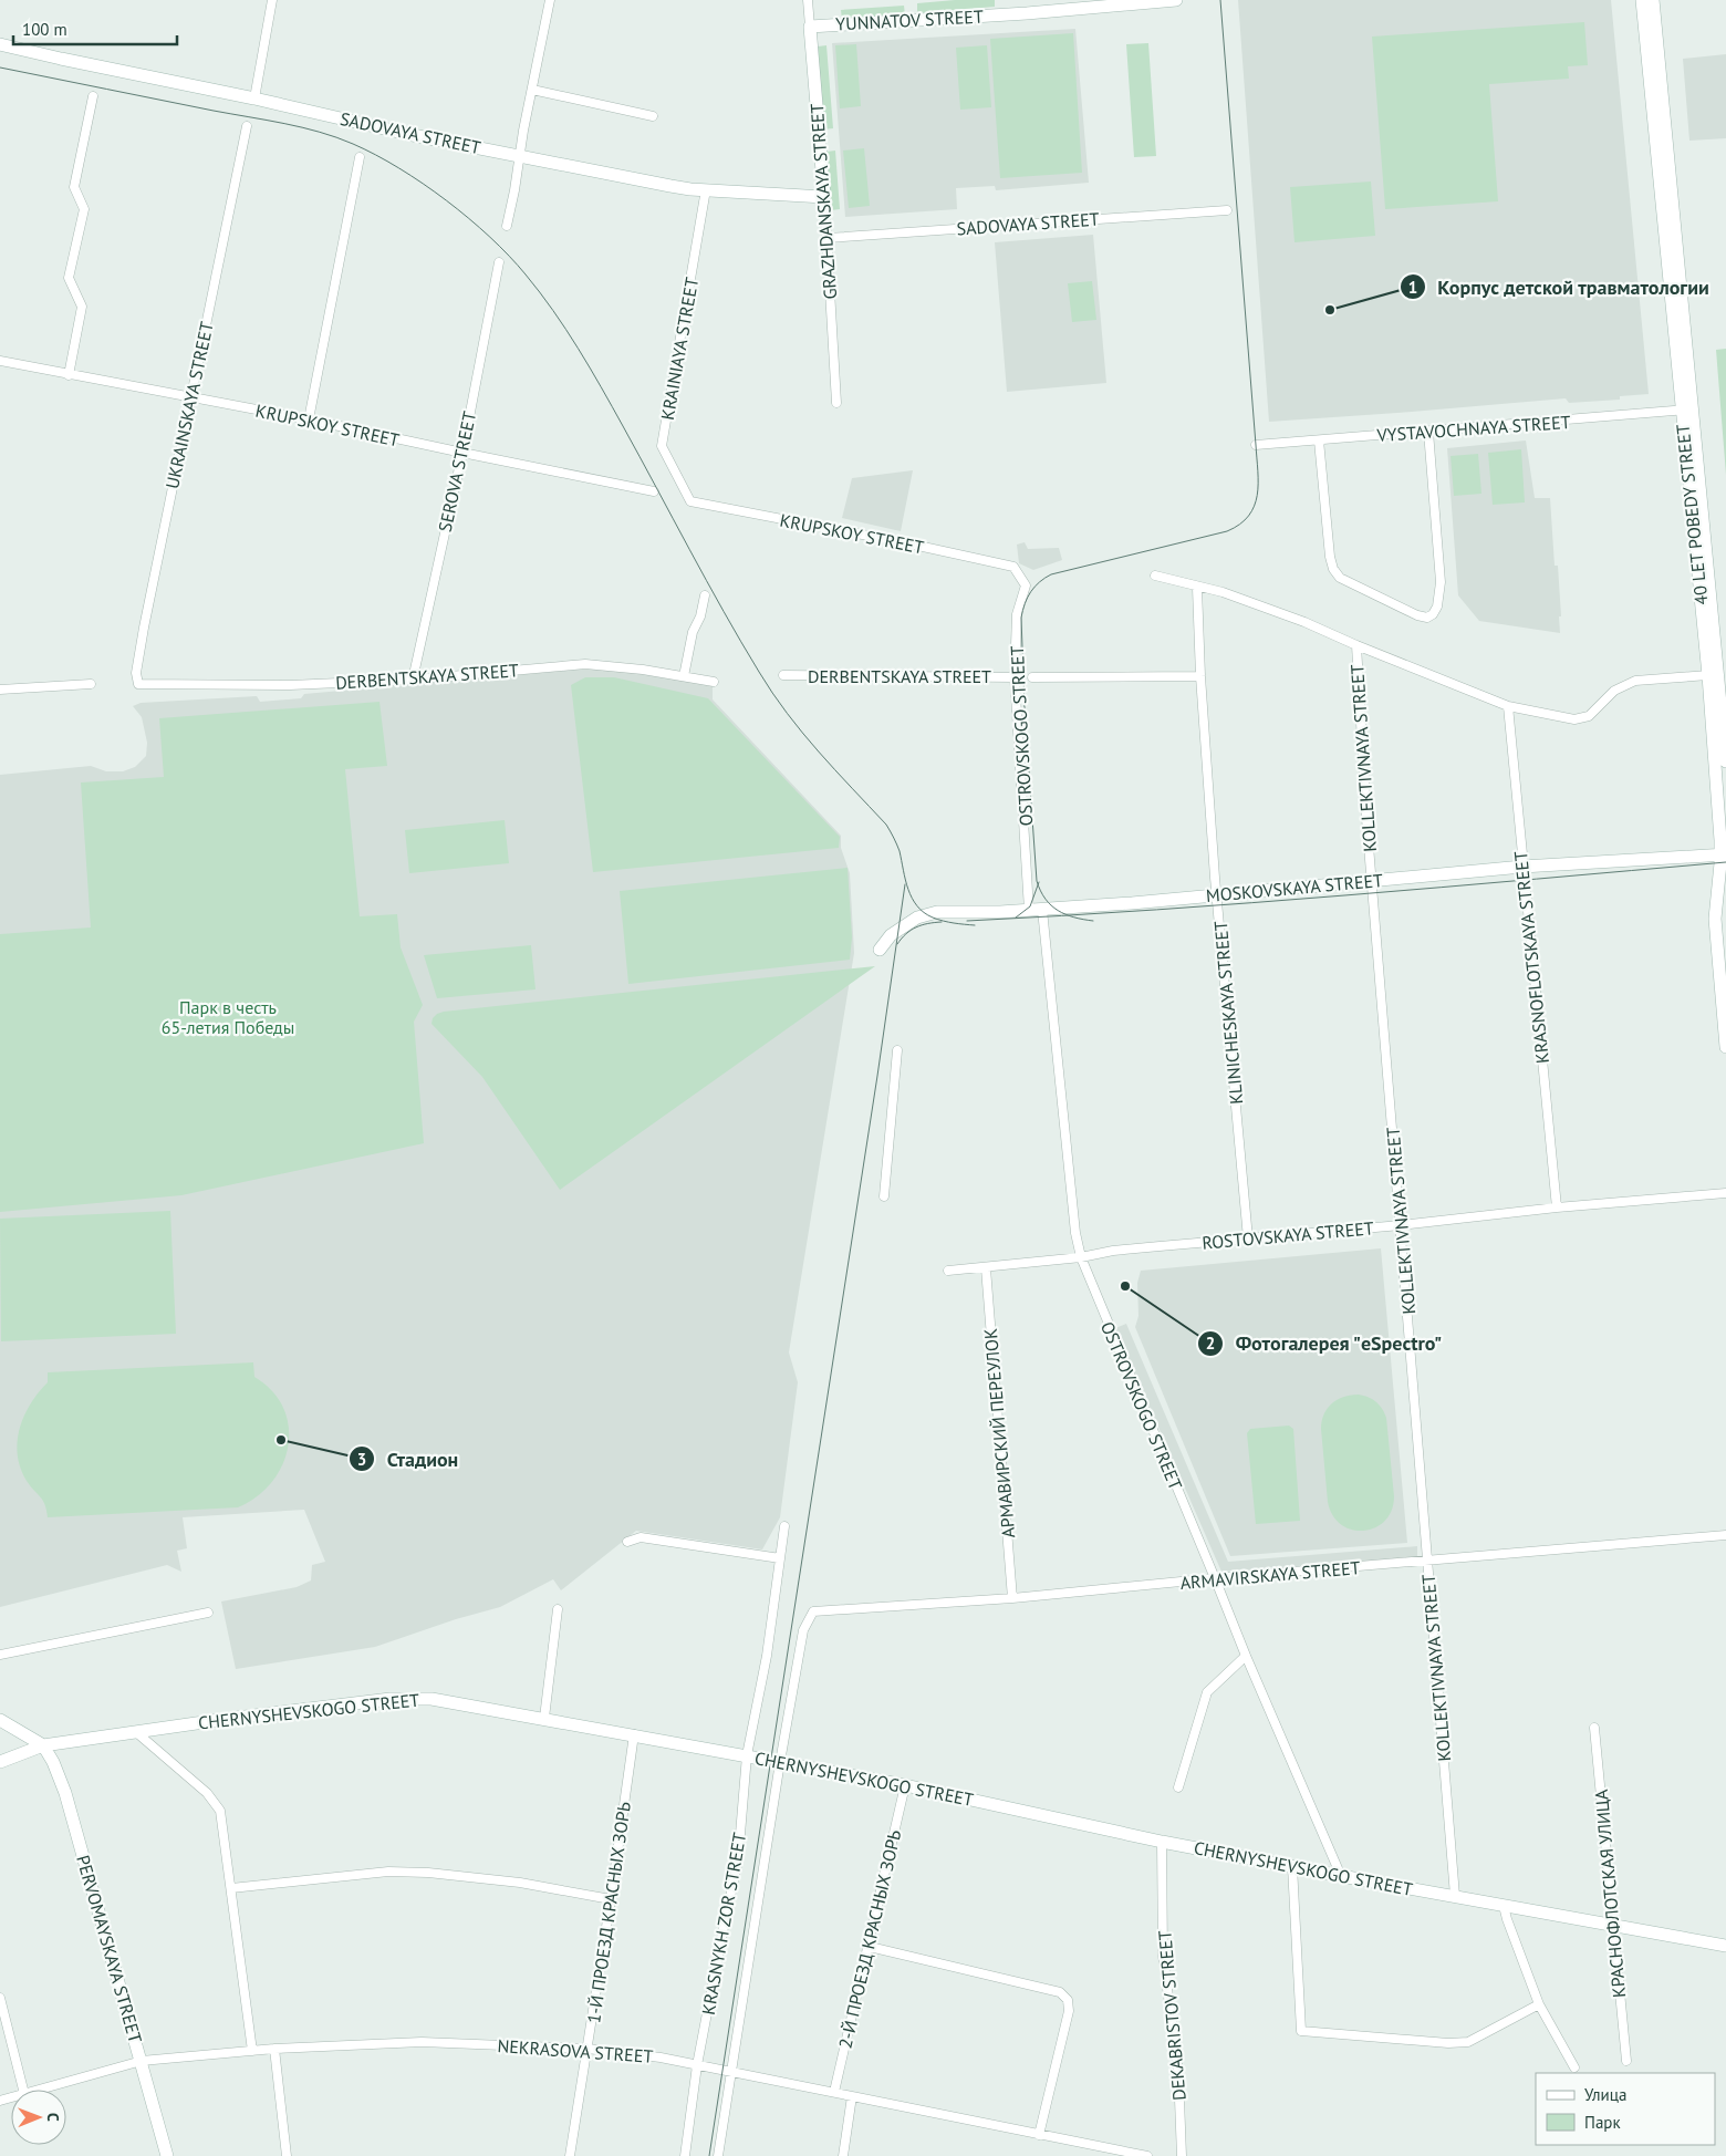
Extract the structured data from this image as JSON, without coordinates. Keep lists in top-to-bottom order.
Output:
{
  "streets": {
    "street": [
      "YUNNATOV STREET",
      "SADOVAYA STREET",
      "GRAZHDANSKAYA STREET",
      "KRAINIAYA STREET",
      "UKRAINSKAYA STREET",
      "KRUPSKOY STREET",
      "VYSTAVOCHNAYA STREET",
      "SEROVA STREET",
      "40 LET POBEDY STREET",
      "DERBENTSKAYA STREET",
      "OSTROVSKOGO STREET",
      "KOLLEKTIVNAYA STREET",
      "MOSKOVSKAYA STREET",
      "KRASNOFLOTSKAYA STREET",
      "KLINICHESKAYA STREET",
      "ROSTOVSKAYA STREET",
      "АРМАВИРСКИЙ ПЕРЕУЛОК",
      "ARMAVIRSKAYA STREET",
      "CHERNYSHEVSKOGO STREET",
      "КРАСНОФЛОТСКАЯ УЛИЦА",
      "1-Й ПРОЕЗД КРАСНЫХ ЗОРЬ",
      "KRASNYKH ZOR STREET",
      "2-Й ПРОЕЗД КРАСНЫХ ЗОРЬ",
      "PERVOMAYSKAYA STREET",
      "DEKABRISTOV STREET",
      "NEKRASOVA STREET"
    ]
  },
  "crossings": [
    ["YUNNATOV STREET", "GRAZHDANSKAYA STREET"],
    ["SADOVAYA STREET", "GRAZHDANSKAYA STREET"],
    ["SADOVAYA STREET", "KRAINIAYA STREET"],
    ["KRAINIAYA STREET", "KRUPSKOY STREET"],
    ["UKRAINSKAYA STREET", "KRUPSKOY STREET"],
    ["UKRAINSKAYA STREET", "DERBENTSKAYA STREET"],
    ["KRUPSKOY STREET", "SEROVA STREET"],
    ["KRUPSKOY STREET", "OSTROVSKOGO STREET"],
    ["VYSTAVOCHNAYA STREET", "40 LET POBEDY STREET"],
    ["SEROVA STREET", "DERBENTSKAYA STREET"],
    ["40 LET POBEDY STREET", "MOSKOVSKAYA STREET"],
    ["DERBENTSKAYA STREET", "OSTROVSKOGO STREET"],
    ["OSTROVSKOGO STREET", "MOSKOVSKAYA STREET"],
    ["OSTROVSKOGO STREET", "ROSTOVSKAYA STREET"],
    ["OSTROVSKOGO STREET", "ARMAVIRSKAYA STREET"],
    ["OSTROVSKOGO STREET", "CHERNYSHEVSKOGO STREET"],
    ["KOLLEKTIVNAYA STREET", "MOSKOVSKAYA STREET"],
    ["KOLLEKTIVNAYA STREET", "ROSTOVSKAYA STREET"],
    ["KOLLEKTIVNAYA STREET", "ARMAVIRSKAYA STREET"],
    ["KOLLEKTIVNAYA STREET", "CHERNYSHEVSKOGO STREET"],
    ["MOSKOVSKAYA STREET", "KRASNOFLOTSKAYA STREET"],
    ["MOSKOVSKAYA STREET", "KLINICHESKAYA STREET"],
    ["KRASNOFLOTSKAYA STREET", "ROSTOVSKAYA STREET"],
    ["KLINICHESKAYA STREET", "ROSTOVSKAYA STREET"],
    ["ROSTOVSKAYA STREET", "АРМАВИРСКИЙ ПЕРЕУЛОК"],
    ["АРМАВИРСКИЙ ПЕРЕУЛОК", "ARMAVIRSKAYA STREET"],
    ["ARMAVIRSKAYA STREET", "CHERNYSHEVSKOGO STREET"],
    ["CHERNYSHEVSKOGO STREET", "КРАСНОФЛОТСКАЯ УЛИЦА"],
    ["CHERNYSHEVSKOGO STREET", "1-Й ПРОЕЗД КРАСНЫХ ЗОРЬ"],
    ["CHERNYSHEVSKOGO STREET", "KRASNYKH ZOR STREET"],
    ["CHERNYSHEVSKOGO STREET", "2-Й ПРОЕЗД КРАСНЫХ ЗОРЬ"],
    ["CHERNYSHEVSKOGO STREET", "PERVOMAYSKAYA STREET"],
    ["CHERNYSHEVSKOGO STREET", "DEKABRISTOV STREET"],
    ["1-Й ПРОЕЗД КРАСНЫХ ЗОРЬ", "NEKRASOVA STREET"],
    ["KRASNYKH ZOR STREET", "NEKRASOVA STREET"],
    ["2-Й ПРОЕЗД КРАСНЫХ ЗОРЬ", "NEKRASOVA STREET"],
    ["PERVOMAYSKAYA STREET", "NEKRASOVA STREET"]
  ],
  "parks": ["Парк в честь 65-летия Победы"],
  "places": ["Корпус детской травматологии", "Фотогалерея \"eSpectro\"", "Стадион"],
  "legend": ["Улица", "Парк"],
  "scale_bar": "100 m",
  "north": "right"
}
